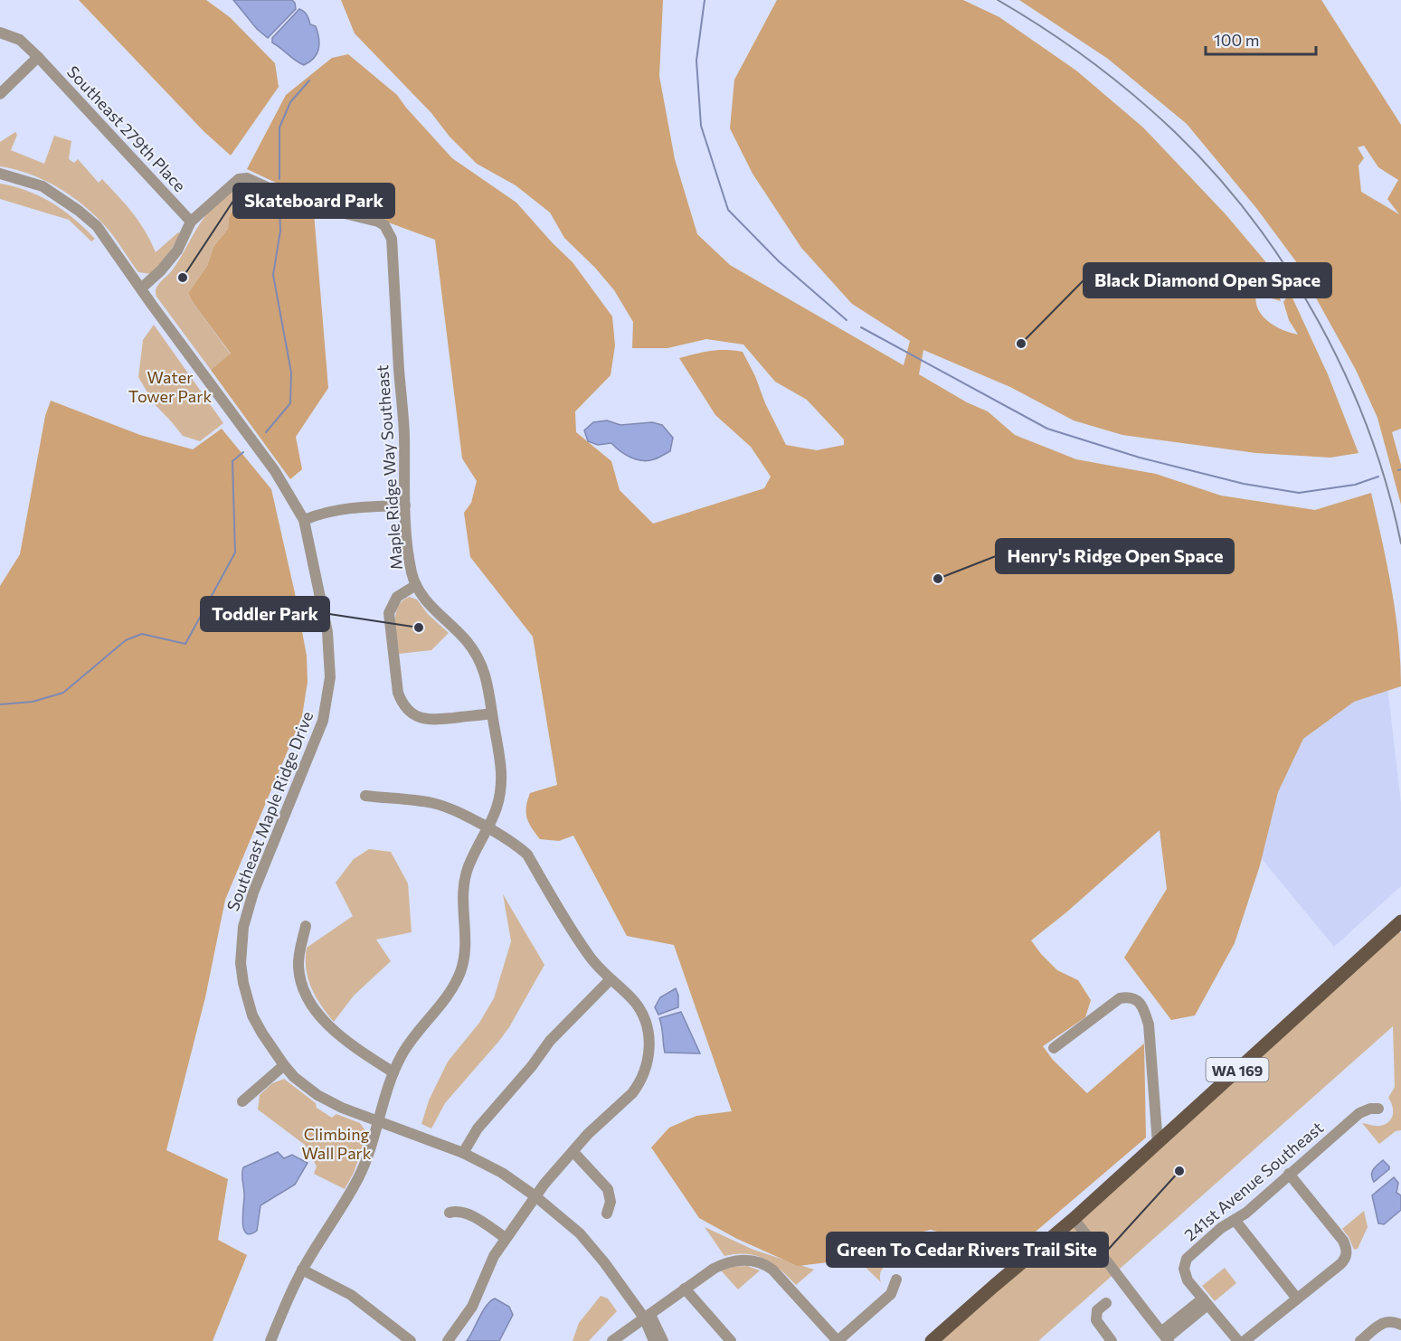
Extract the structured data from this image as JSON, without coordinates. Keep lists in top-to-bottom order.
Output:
{
  "streets": {
    "main road": ["WA 169"],
    "street": [
      "Southeast 279th Place",
      "Maple Ridge Way Southeast",
      "Southeast Maple Ridge Drive",
      "241st Avenue Southeast"
    ]
  },
  "crossings": [
    ["Southeast 279th Place", "Maple Ridge Way Southeast"],
    ["Maple Ridge Way Southeast", "Southeast Maple Ridge Drive"]
  ],
  "parks": ["Water Tower Park", "Climbing Wall Park"],
  "places": [
    "Skateboard Park",
    "Black Diamond Open Space",
    "Henry's Ridge Open Space",
    "Toddler Park",
    "Green To Cedar Rivers Trail Site"
  ],
  "scale_bar": "100 m"
}
